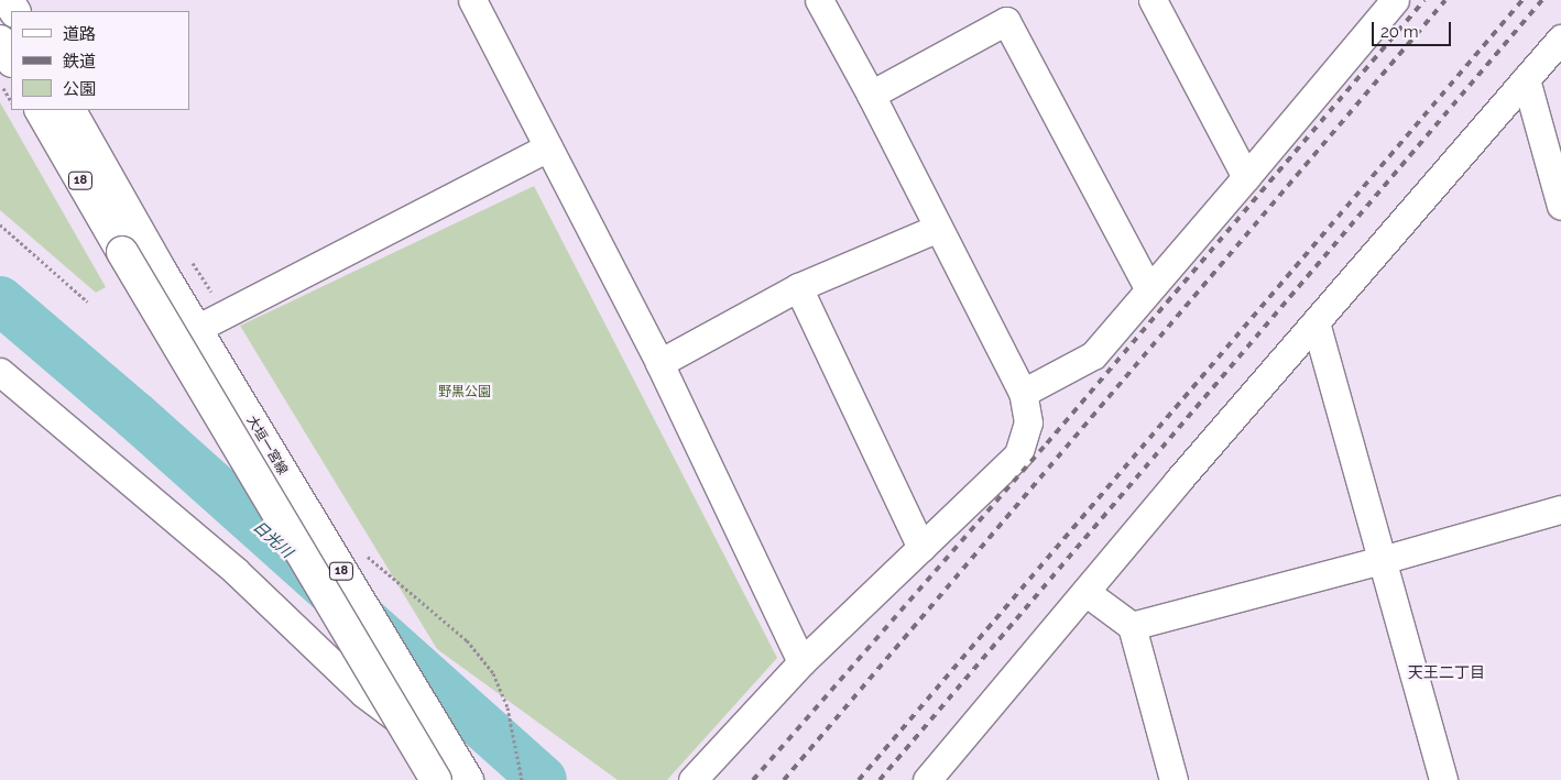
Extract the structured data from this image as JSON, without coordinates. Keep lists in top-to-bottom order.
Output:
{
  "streets": {
    "main road": ["18", "大垣一宮線"]
  },
  "districts": ["天王二丁目"],
  "water": ["日光川"],
  "parks": ["野黒公園"],
  "legend": ["道路", "鉄道", "公園"],
  "scale_bar": "20 m"
}
